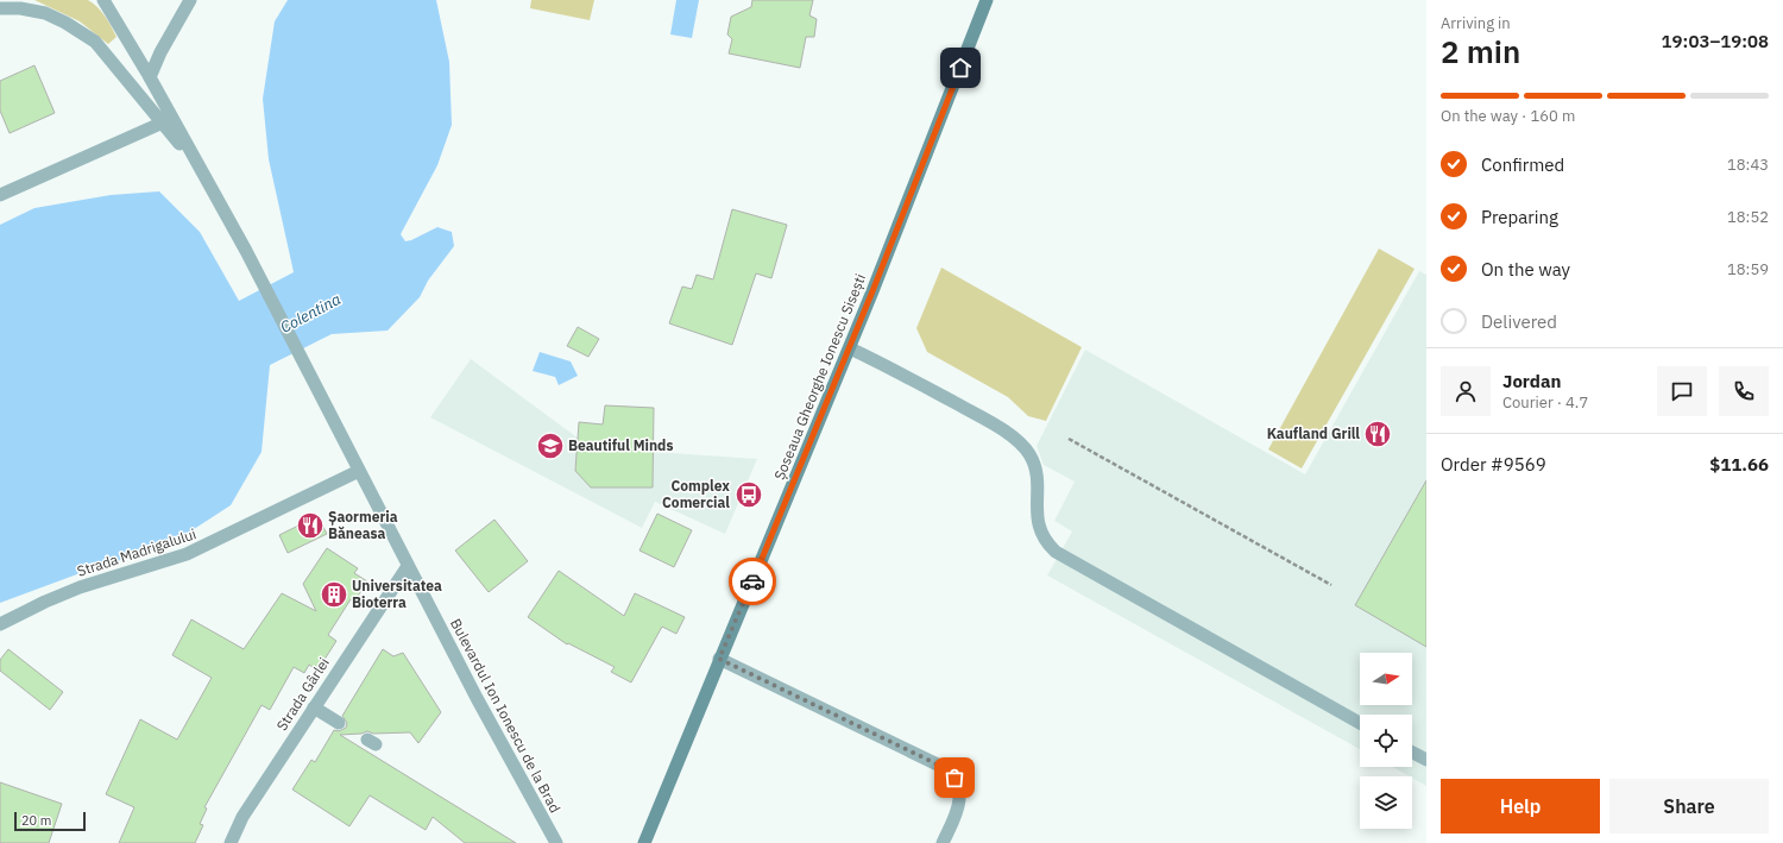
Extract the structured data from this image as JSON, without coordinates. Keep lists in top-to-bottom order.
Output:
{
  "streets": {
    "main road": ["Șoseaua Gheorghe Ionescu Sisești"],
    "street": ["Strada Madrigalului", "Strada Gârlei", "Bulevardul Ion Ionescu de la Brad"]
  },
  "crossings": [
    ["Strada Madrigalului", "Bulevardul Ion Ionescu de la Brad"],
    ["Strada Gârlei", "Bulevardul Ion Ionescu de la Brad"]
  ],
  "water": ["Colentina"],
  "places": {
    "restaurant": ["Kaufland Grill", "Șaormeria Băneasa"],
    "school or university": ["Beautiful Minds"],
    "bus stop": ["Complex Comercial"],
    "building": ["Universitatea Bioterra"]
  },
  "scale_bar": "20 m",
  "north": "right",
  "page": {
    "heading": ["2 min", "Arriving in", "19:03–19:08"],
    "panel": [
      "Jordan",
      "Courier · 4.7",
      "Order #9569",
      "$11.66"
    ],
    "bar": "On the way · 160 m",
    "list": [
      ["Confirmed", "18:43"],
      ["Preparing", "18:52"],
      ["On the way", "18:59"],
      "Delivered"
    ],
    "buttons": ["Help", "Share"],
    "scale": "20 m"
  }
}
